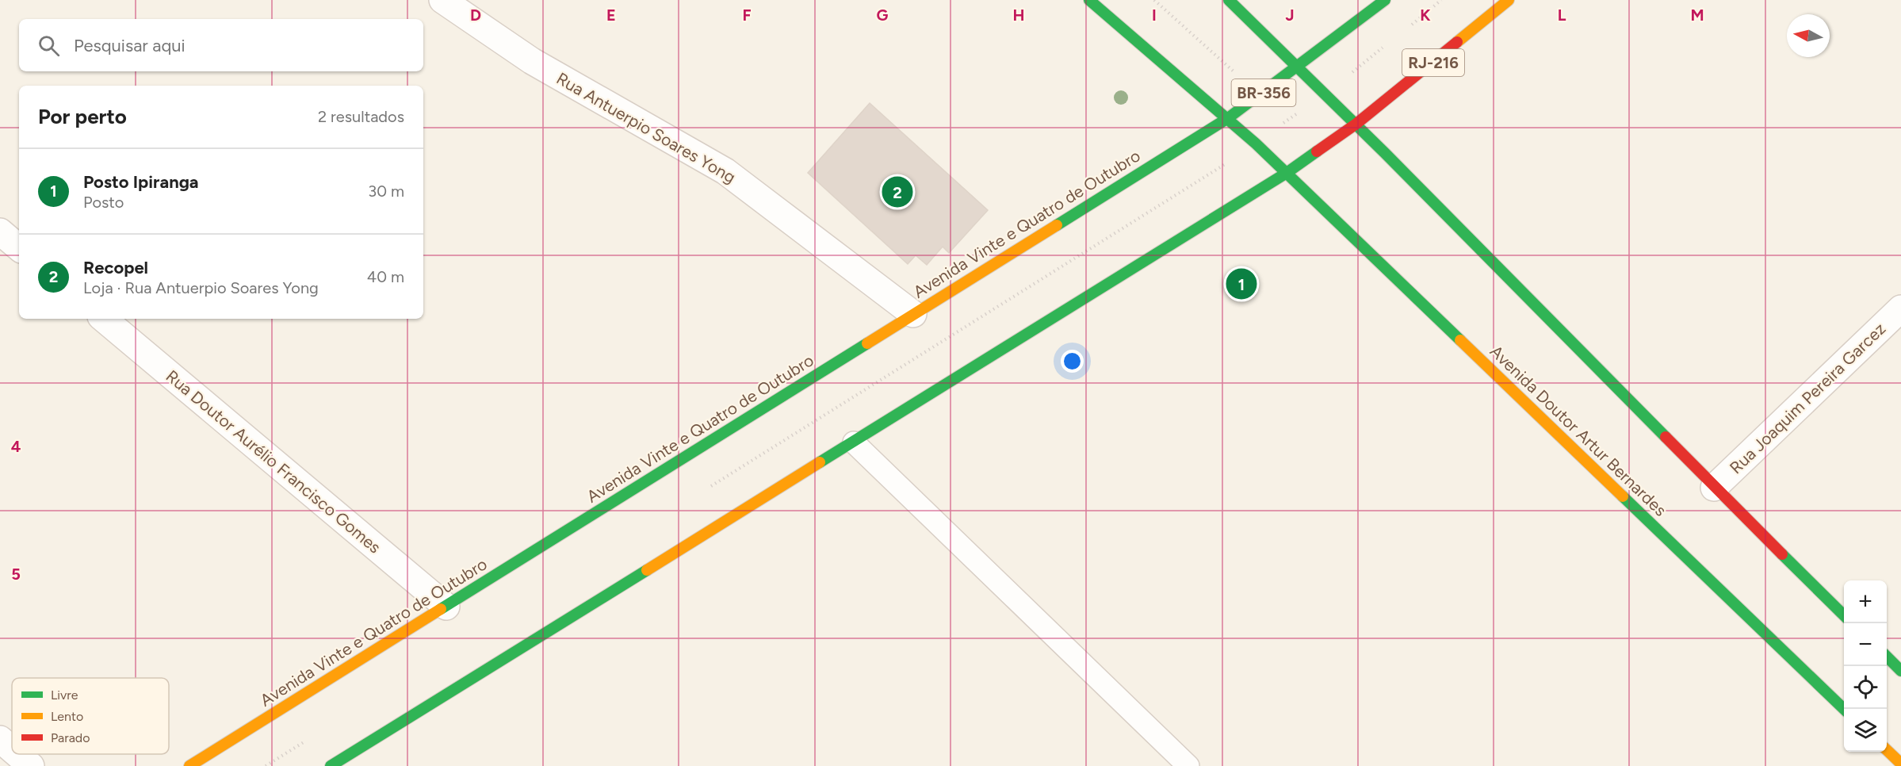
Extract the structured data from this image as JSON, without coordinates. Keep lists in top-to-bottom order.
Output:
{
  "streets": {
    "main road": [
      "RJ-216",
      "BR-356",
      "Avenida Vinte e Quatro de Outubro",
      "Avenida Doutor Artur Bernardes"
    ],
    "street": ["Rua Antuerpio Soares Yong", "Rua Joaquim Pereira Garcez", "Rua Doutor Aurélio Francisco Gomes"]
  },
  "crossings": [
    ["BR-356", "Avenida Vinte e Quatro de Outubro"],
    ["BR-356", "Avenida Doutor Artur Bernardes"],
    ["Rua Antuerpio Soares Yong", "Avenida Vinte e Quatro de Outubro"],
    ["Avenida Vinte e Quatro de Outubro", "Avenida Doutor Artur Bernardes"],
    ["Avenida Vinte e Quatro de Outubro", "Rua Doutor Aurélio Francisco Gomes"]
  ],
  "legend": ["Livre", "Lento", "Parado"],
  "north": "left",
  "page": {
    "search": "Pesquisar aqui",
    "heading": ["Por perto", "2 resultados"],
    "list": [
      {
        "mark": "1",
        "name": "Posto Ipiranga",
        "note": "Posto",
        "value": "30 m"
      },
      {
        "mark": "2",
        "name": "Recopel",
        "note": "Loja · Rua Antuerpio Soares Yong",
        "value": "40 m"
      }
    ],
    "pins": ["2", "1"],
    "map_buttons": ["+", "−"]
  },
  "grid": {
    "columns": [
      "D",
      "E",
      "F",
      "G",
      "H",
      "I",
      "J",
      "K",
      "L",
      "M"
    ],
    "rows": ["4", "5"]
  }
}
